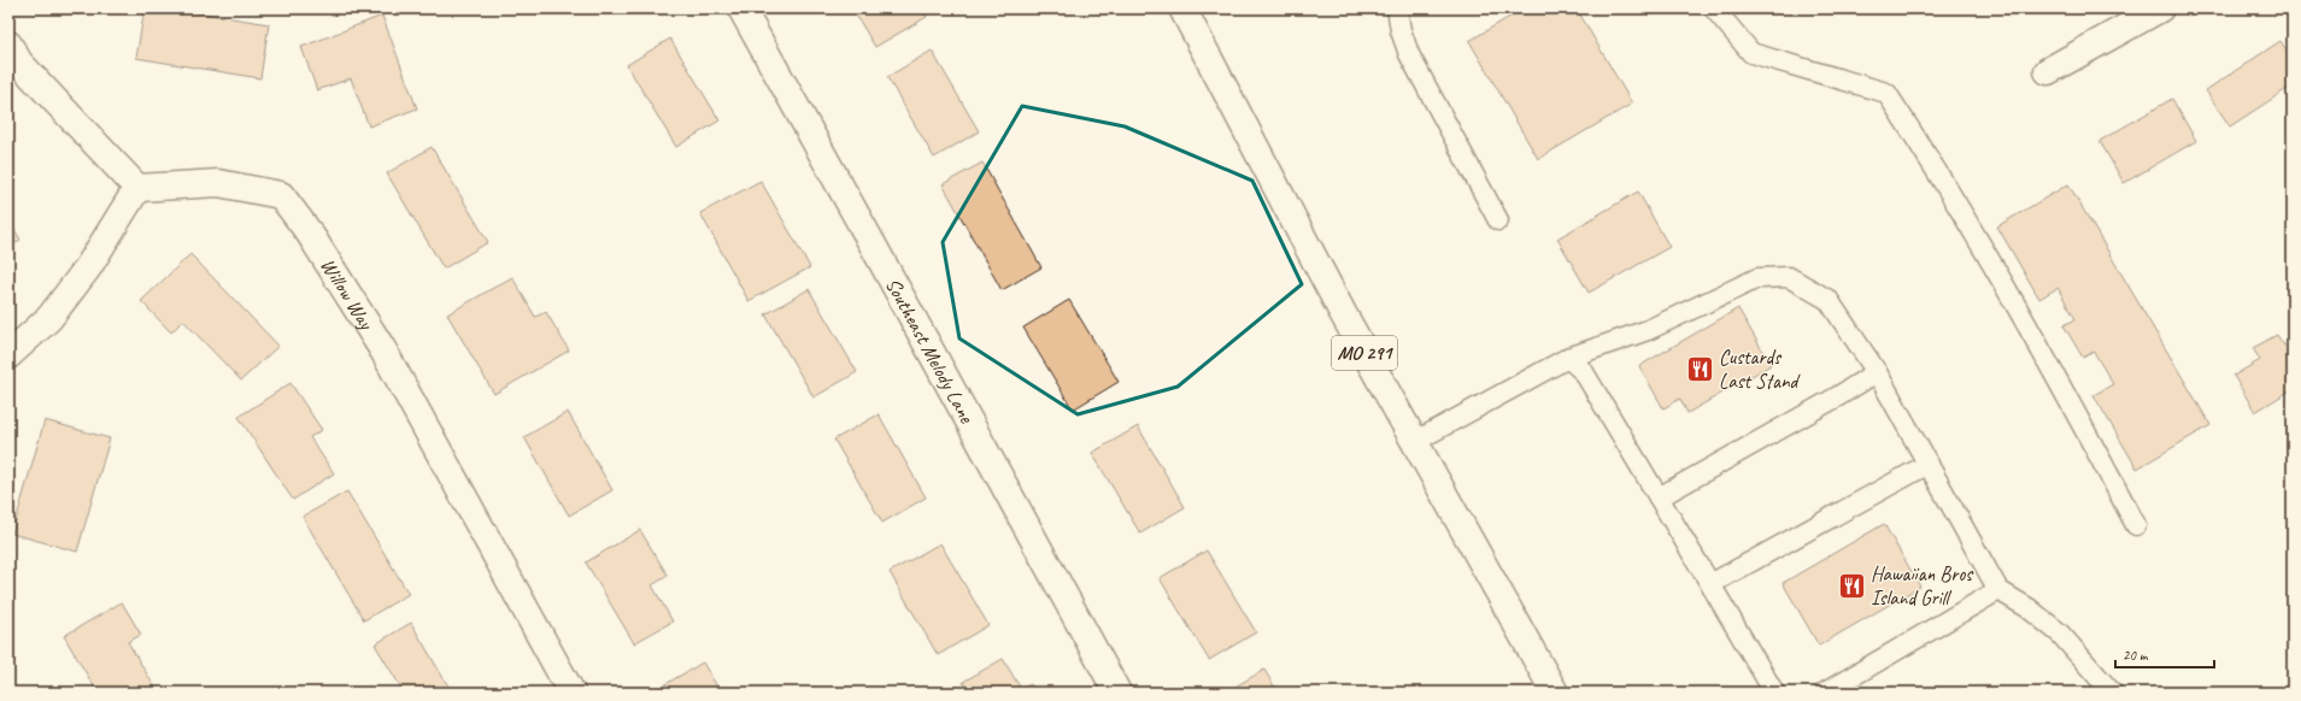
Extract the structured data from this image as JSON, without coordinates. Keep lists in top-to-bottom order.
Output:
{
  "streets": {
    "street": ["Willow Way", "Southeast Melody Lane", "MO 291"]
  },
  "places": {
    "restaurant": ["Custards Last Stand", "Hawaiian Bros Island Grill"]
  },
  "scale_bar": "20 m"
}
